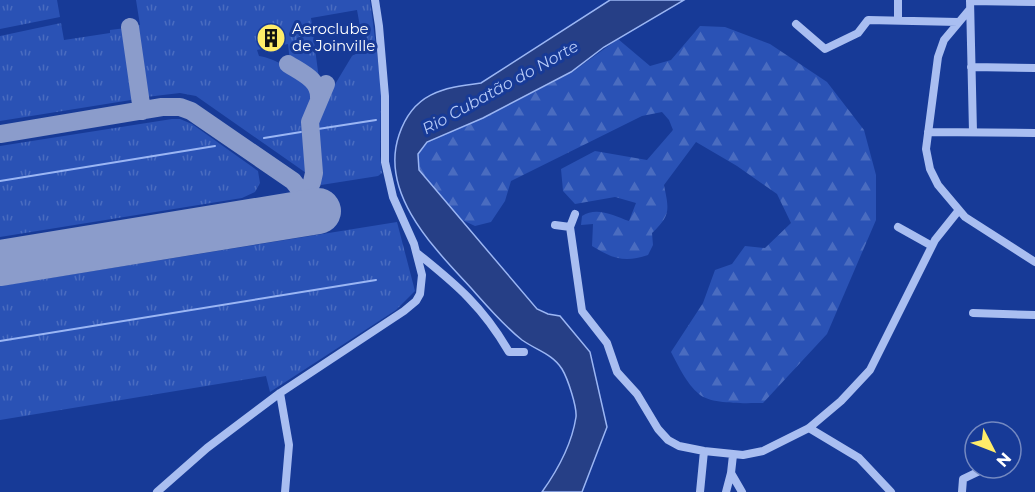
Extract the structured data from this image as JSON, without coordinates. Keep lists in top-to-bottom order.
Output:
{
  "water": ["Rio Cubatão do Norte"],
  "places": {
    "building": ["Aeroclube de Joinville"]
  },
  "north": "bottom right"
}
